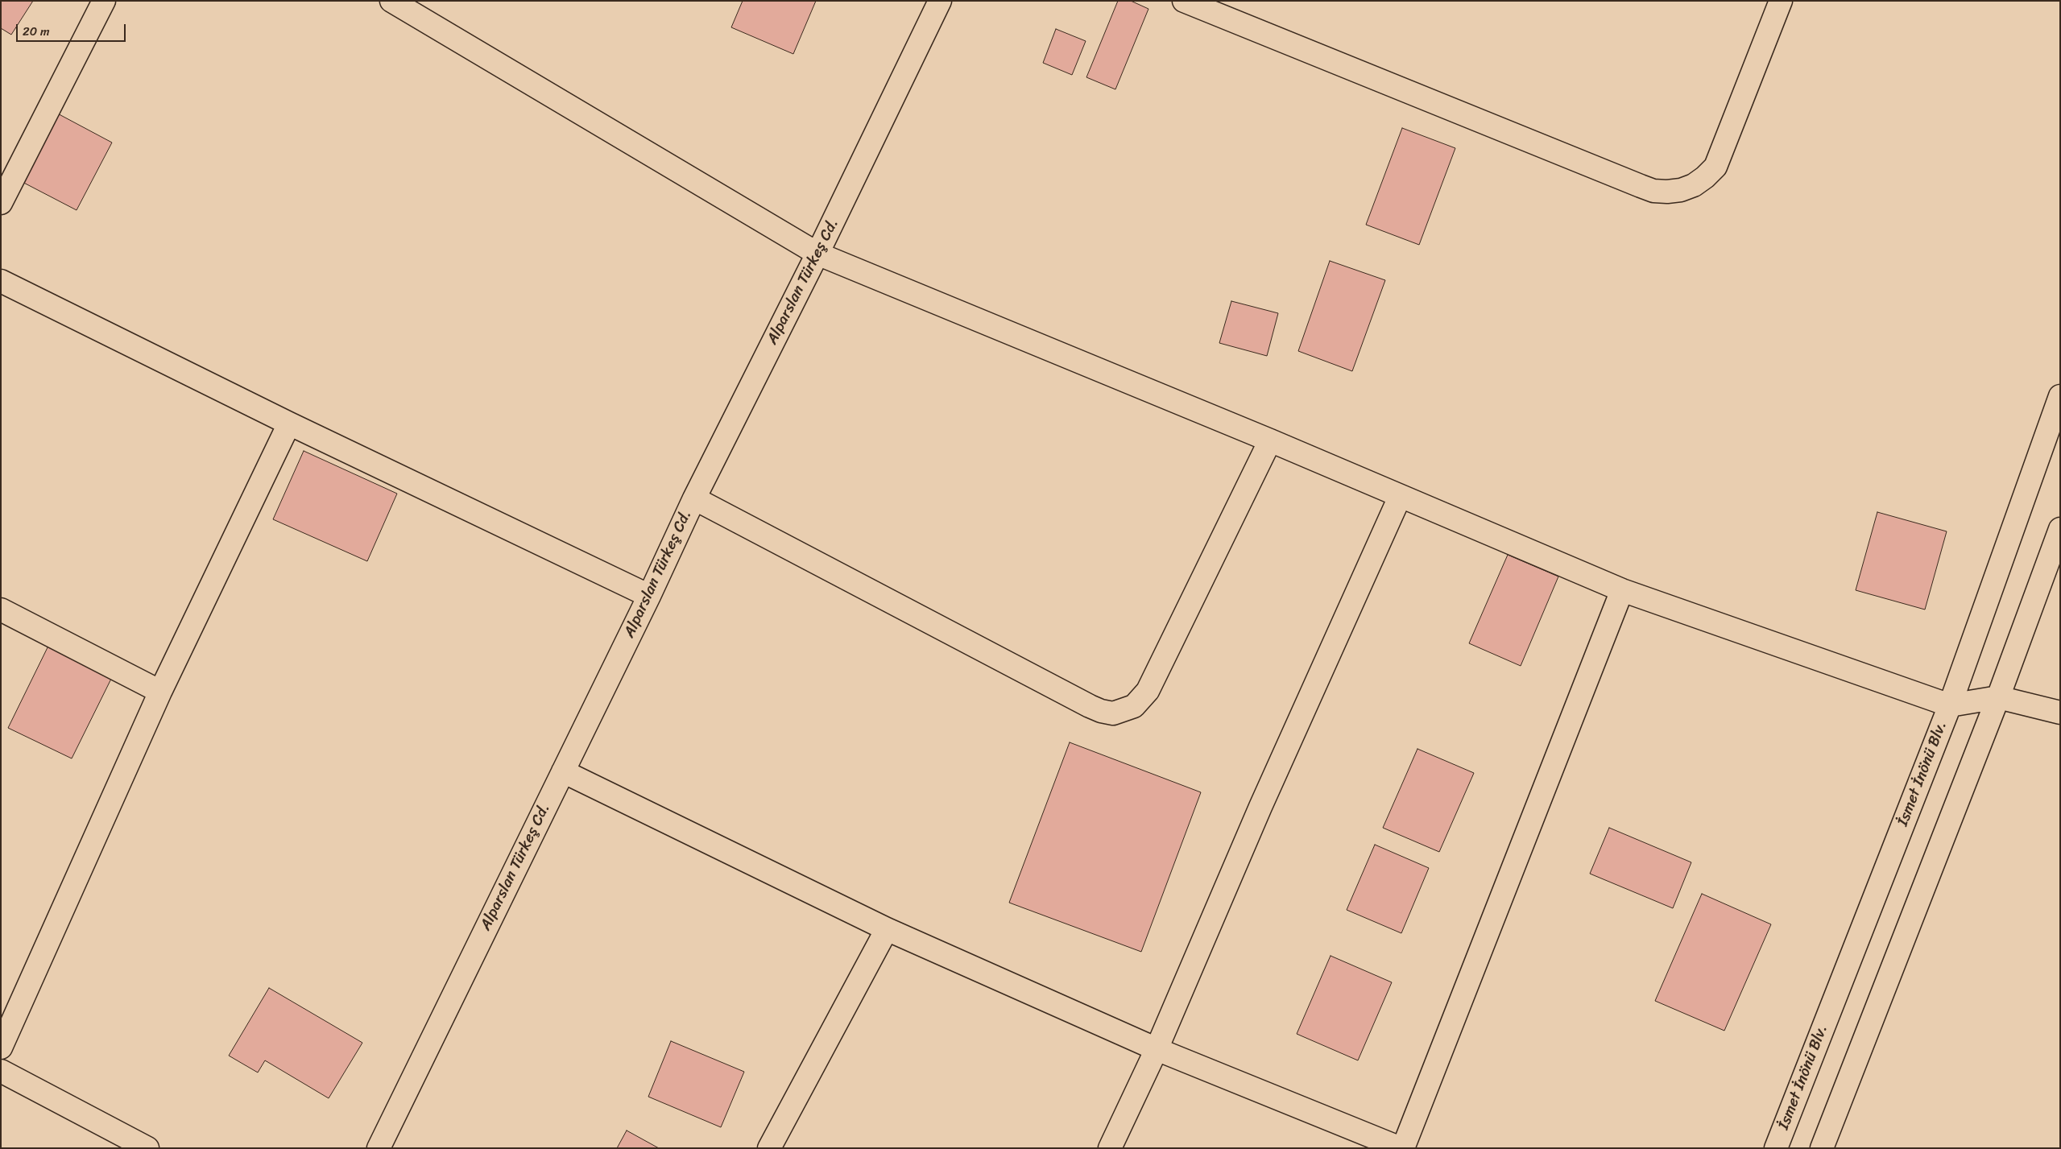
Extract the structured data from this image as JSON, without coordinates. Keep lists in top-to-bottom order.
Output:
{
  "streets": {
    "street": ["Alparslan Türkeş Cd.", "İsmet İnönü Blv."]
  },
  "scale_bar": "20 m"
}
